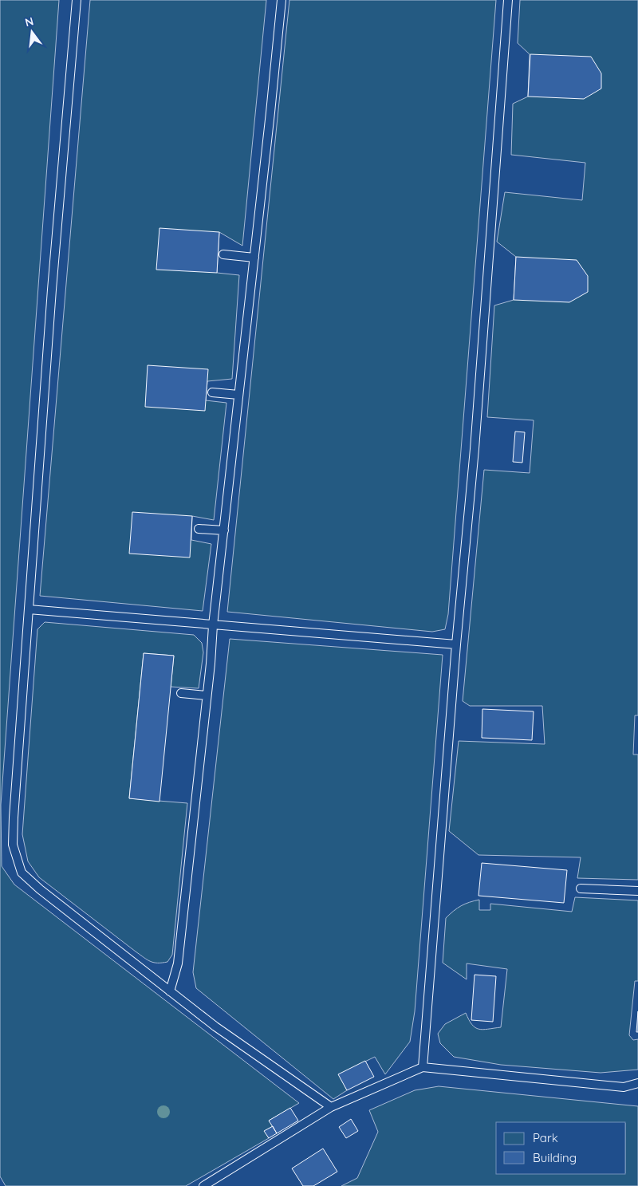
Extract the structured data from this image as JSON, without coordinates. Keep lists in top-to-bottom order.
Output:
{
  "legend": ["Park", "Building"],
  "north": "top"
}
